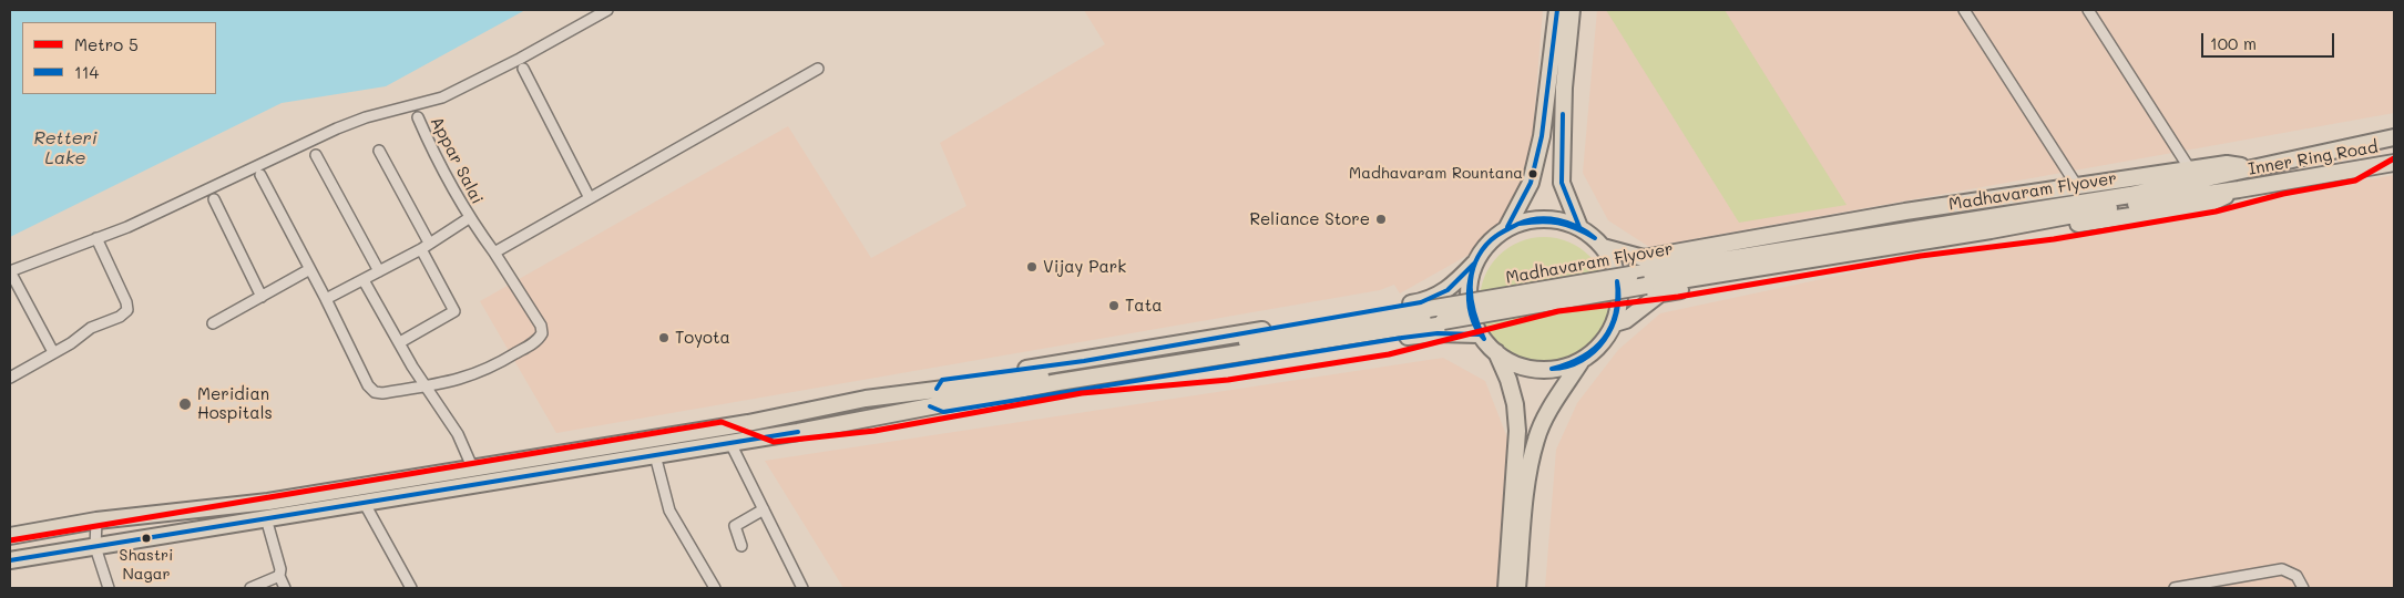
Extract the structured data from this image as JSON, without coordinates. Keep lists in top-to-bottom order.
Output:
{
  "streets": {
    "main road": ["Inner Ring Road", "Madhavaram Flyover"],
    "street": ["Appar Salai"]
  },
  "crossings": [
    ["Inner Ring Road", "Madhavaram Flyover"]
  ],
  "water": ["Retteri Lake"],
  "places": [
    "Madhavaram Rountana",
    "Reliance Store",
    "Vijay Park",
    "Tata",
    "Toyota",
    "Meridian Hospitals",
    "Shastri Nagar"
  ],
  "lines": ["transit line 114", "metro line 5"],
  "legend": ["Metro 5", "114"],
  "scale_bar": "100 m"
}
